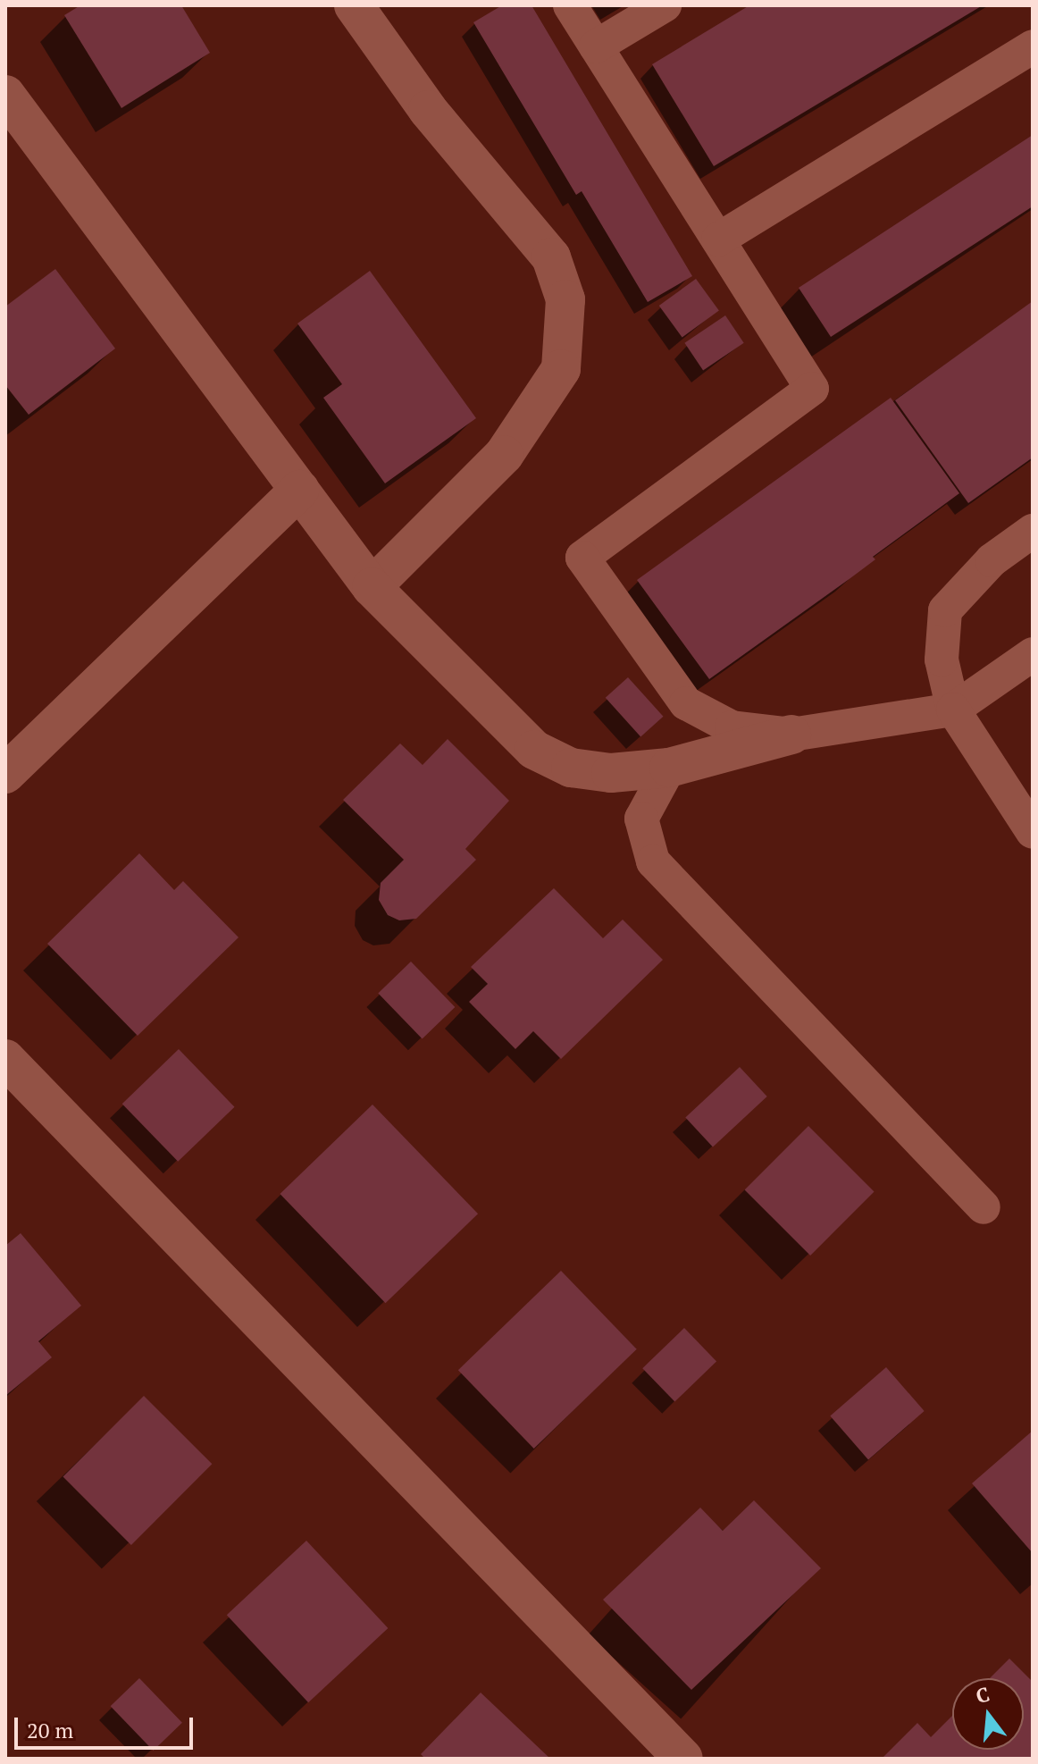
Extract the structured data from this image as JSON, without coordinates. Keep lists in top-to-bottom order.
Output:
{
  "scale_bar": "20 m",
  "north": "top"
}
